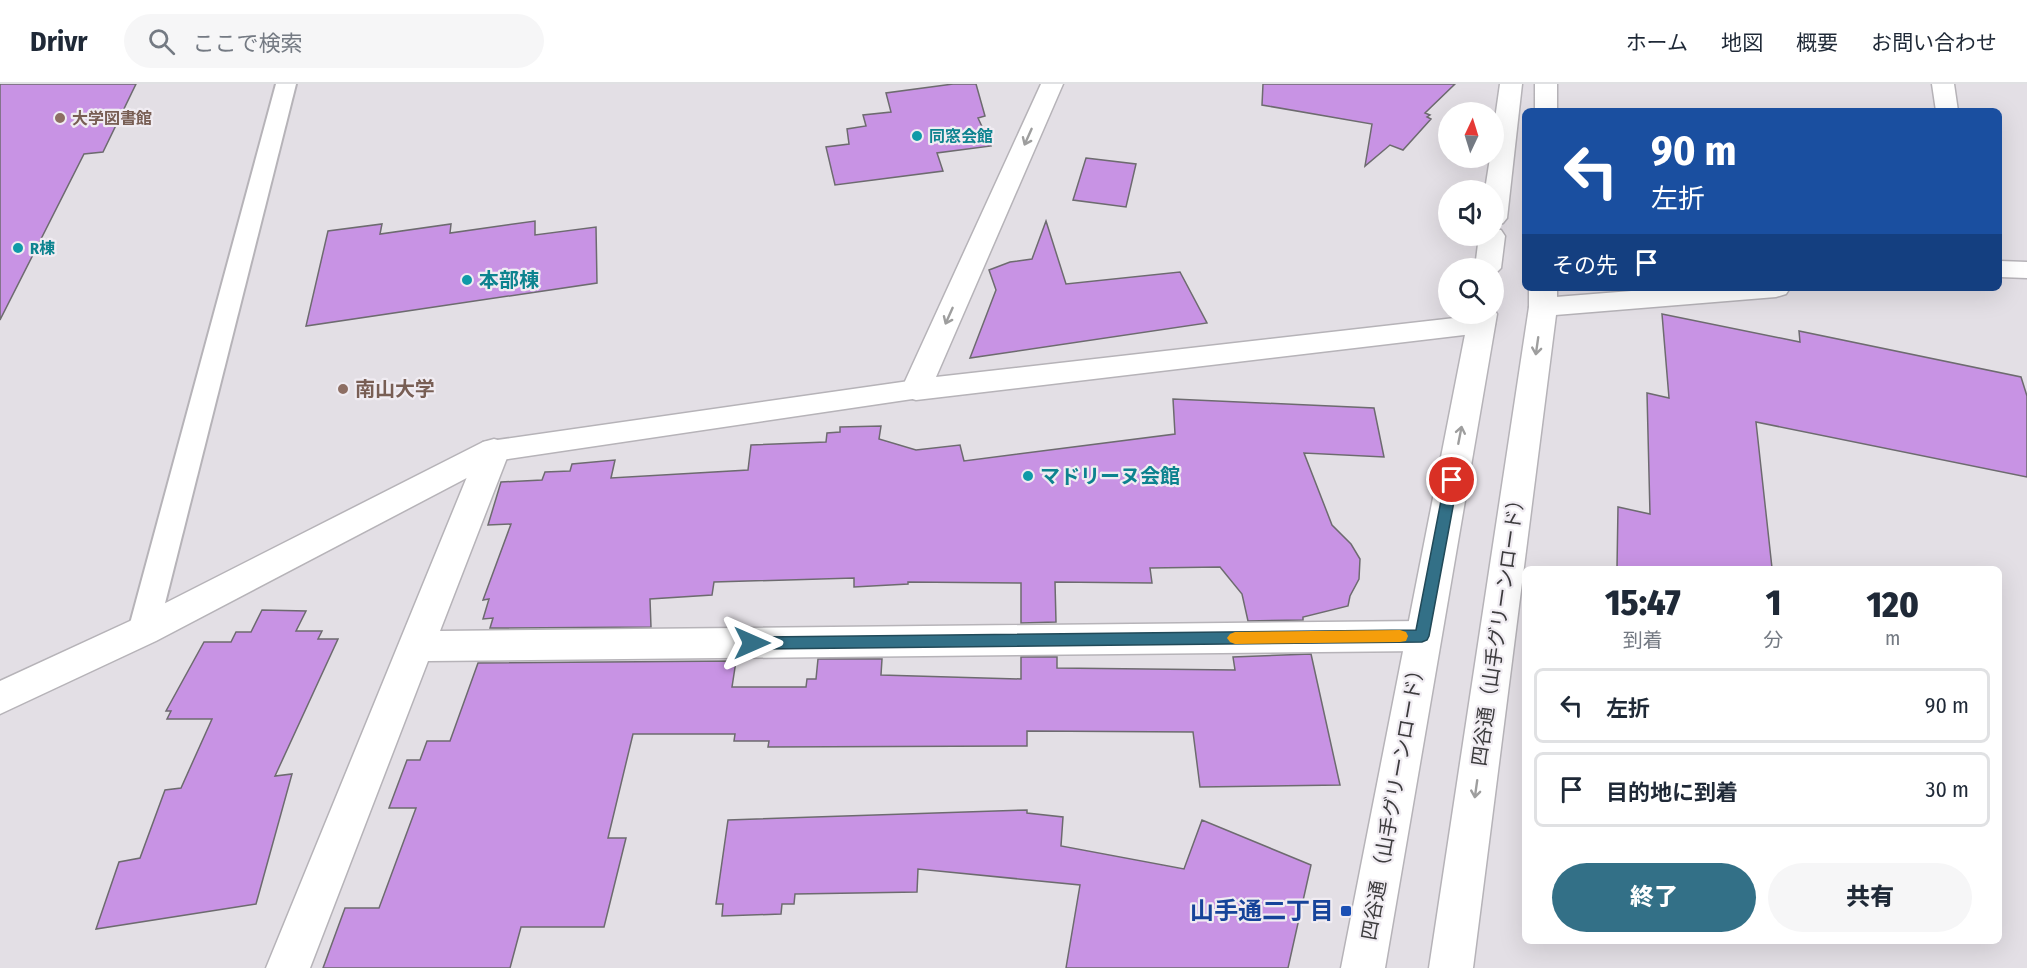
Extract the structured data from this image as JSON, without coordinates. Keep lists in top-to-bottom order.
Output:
{
  "streets": {
    "street": ["四谷通（山手グリーンロード）", "四谷通 （山手グリーンロード）"]
  },
  "one_way": ["四谷通（山手グリーンロード）", "四谷通 （山手グリーンロード）"],
  "places": {
    "other": [
      "大学図書館",
      "同窓会館",
      "R棟",
      "本部棟",
      "南山大学",
      "マドリーヌ会館"
    ],
    "transit": ["山手通二丁目"]
  },
  "north": "top",
  "page": {
    "header": "Drivr",
    "search": "ここで検索",
    "nav": [
      "ホーム",
      "地図",
      "概要",
      "お問い合わせ"
    ],
    "turn": ["90 m", "左折"],
    "then": "その先",
    "eta": [
      "15:47",
      "到着",
      "1",
      "分",
      "120",
      "m"
    ],
    "list": [
      {
        "name": "左折",
        "value": "90 m"
      },
      {
        "name": "目的地に到着",
        "value": "30 m"
      }
    ],
    "buttons": ["終了", "共有"]
  }
}
